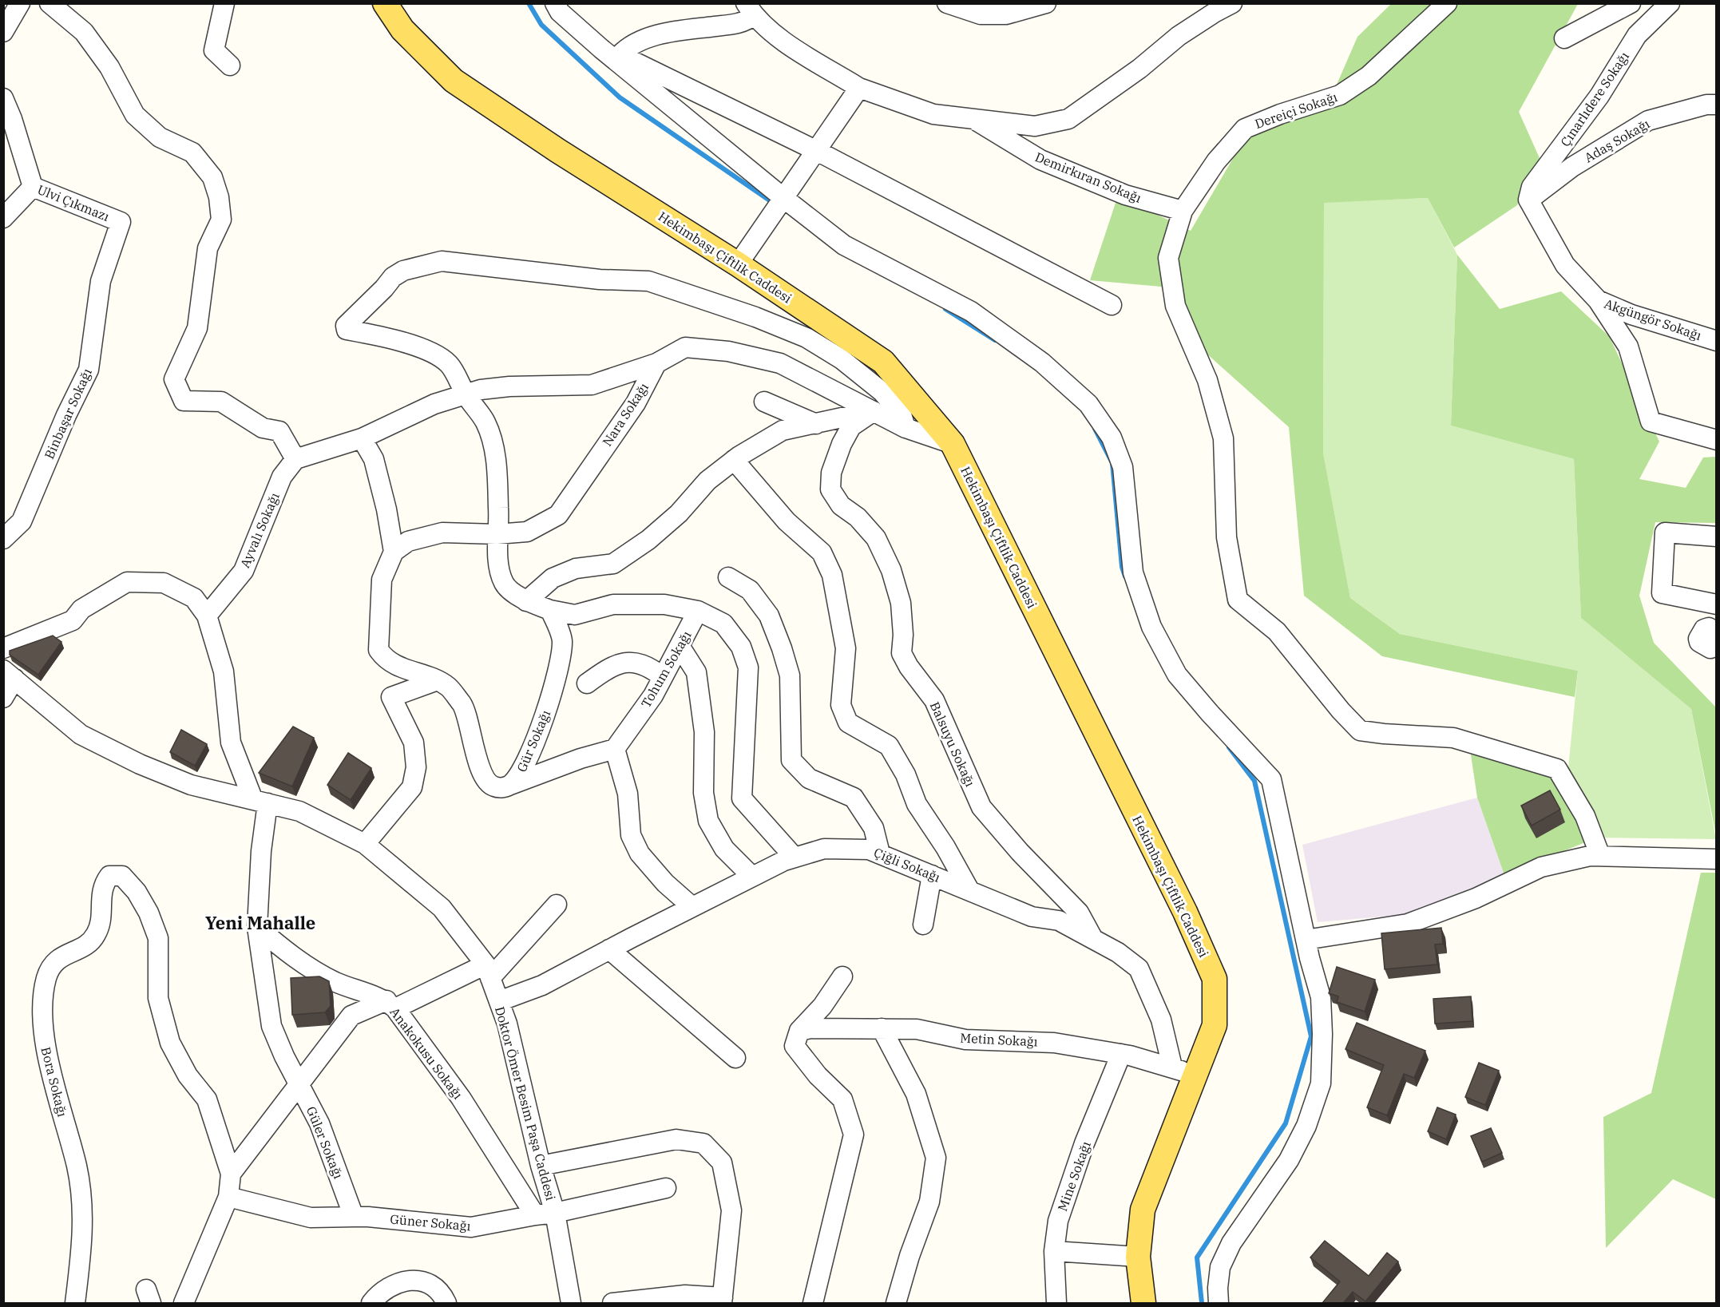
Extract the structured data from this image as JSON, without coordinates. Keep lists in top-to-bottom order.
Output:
{
  "streets": {
    "main road": ["Hekimbaşı Çiftlik Caddesi"],
    "street": [
      "Çınarlıdere Sokağı",
      "Dereiçi Sokağı",
      "Adaş Sokağı",
      "Demirkıran Sokağı",
      "Ulvi Çıkmazı",
      "Akgüngör Sokağı",
      "Binbaşar Sokağı",
      "Nara Sokağı",
      "Ayvalı Sokağı",
      "Tohum Sokağı",
      "Gür Sokağı",
      "Balsuyu Sokağı",
      "Çiğli Sokağı",
      "Metin Sokağı",
      "Anakokusu Sokağı",
      "Bora Sokağı",
      "Doktor Ömer Besim Paşa Caddesi",
      "Güler Sokağı",
      "Mine Sokağı",
      "Güner Sokağı"
    ]
  },
  "crossings": [
    ["Çınarlıdere Sokağı", "Adaş Sokağı"],
    ["Çınarlıdere Sokağı", "Akgüngör Sokağı"],
    ["Dereiçi Sokağı", "Demirkıran Sokağı"],
    ["Adaş Sokağı", "Akgüngör Sokağı"],
    ["Ulvi Çıkmazı", "Binbaşar Sokağı"],
    ["Hekimbaşı Çiftlik Caddesi", "Metin Sokağı"],
    ["Nara Sokağı", "Gür Sokağı"],
    ["Balsuyu Sokağı", "Çiğli Sokağı"],
    ["Çiğli Sokağı", "Metin Sokağı"],
    ["Çiğli Sokağı", "Doktor Ömer Besim Paşa Caddesi"],
    ["Metin Sokağı", "Mine Sokağı"],
    ["Anakokusu Sokağı", "Güler Sokağı"],
    ["Anakokusu Sokağı", "Güner Sokağı"],
    ["Doktor Ömer Besim Paşa Caddesi", "Güler Sokağı"],
    ["Güler Sokağı", "Güner Sokağı"]
  ],
  "districts": ["Yeni Mahalle"]
}
